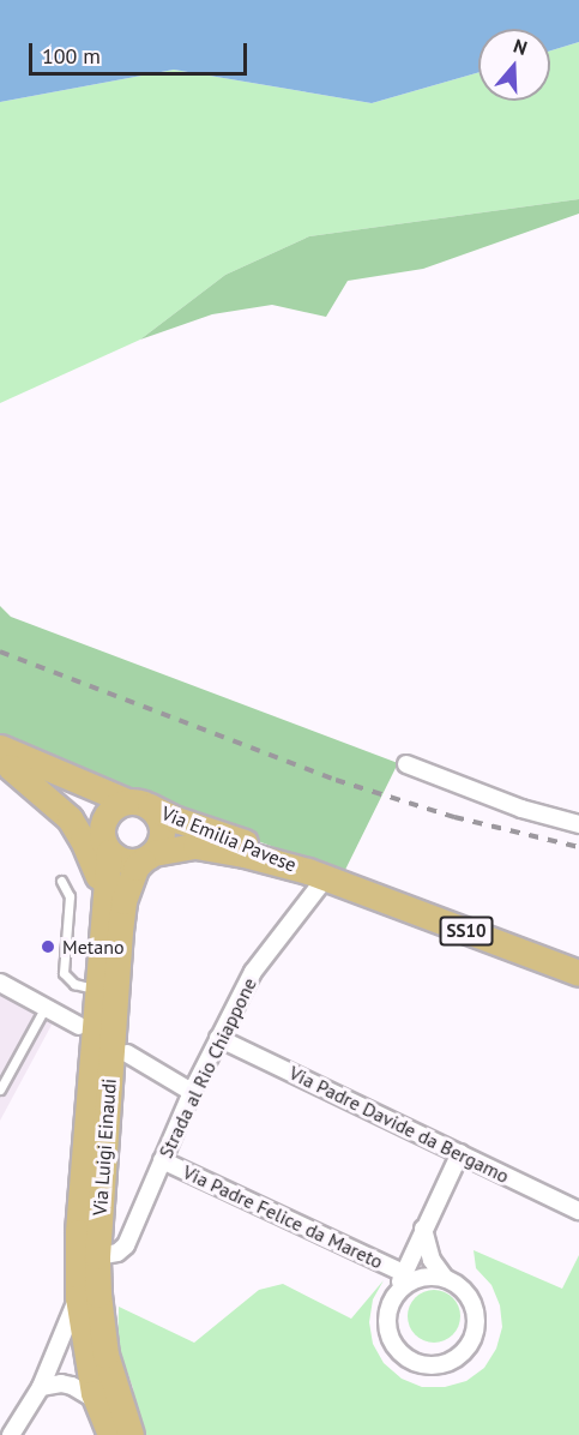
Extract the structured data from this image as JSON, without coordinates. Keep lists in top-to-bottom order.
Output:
{
  "streets": {
    "main road": ["Via Emilia Pavese", "SS10", "Via Luigi Einaudi"],
    "street": ["Strada al Rio Chiappone", "Via Padre Davide da Bergamo", "Via Padre Felice da Mareto"]
  },
  "crossings": [
    ["Via Emilia Pavese", "SS10"],
    ["Via Emilia Pavese", "Strada al Rio Chiappone"],
    ["Via Emilia Pavese", "Via Luigi Einaudi"],
    ["SS10", "Via Luigi Einaudi"],
    ["Strada al Rio Chiappone", "Via Padre Davide da Bergamo"],
    ["Strada al Rio Chiappone", "Via Luigi Einaudi"],
    ["Strada al Rio Chiappone", "Via Padre Felice da Mareto"]
  ],
  "places": ["Metano"],
  "scale_bar": "100 m",
  "north": "top"
}
